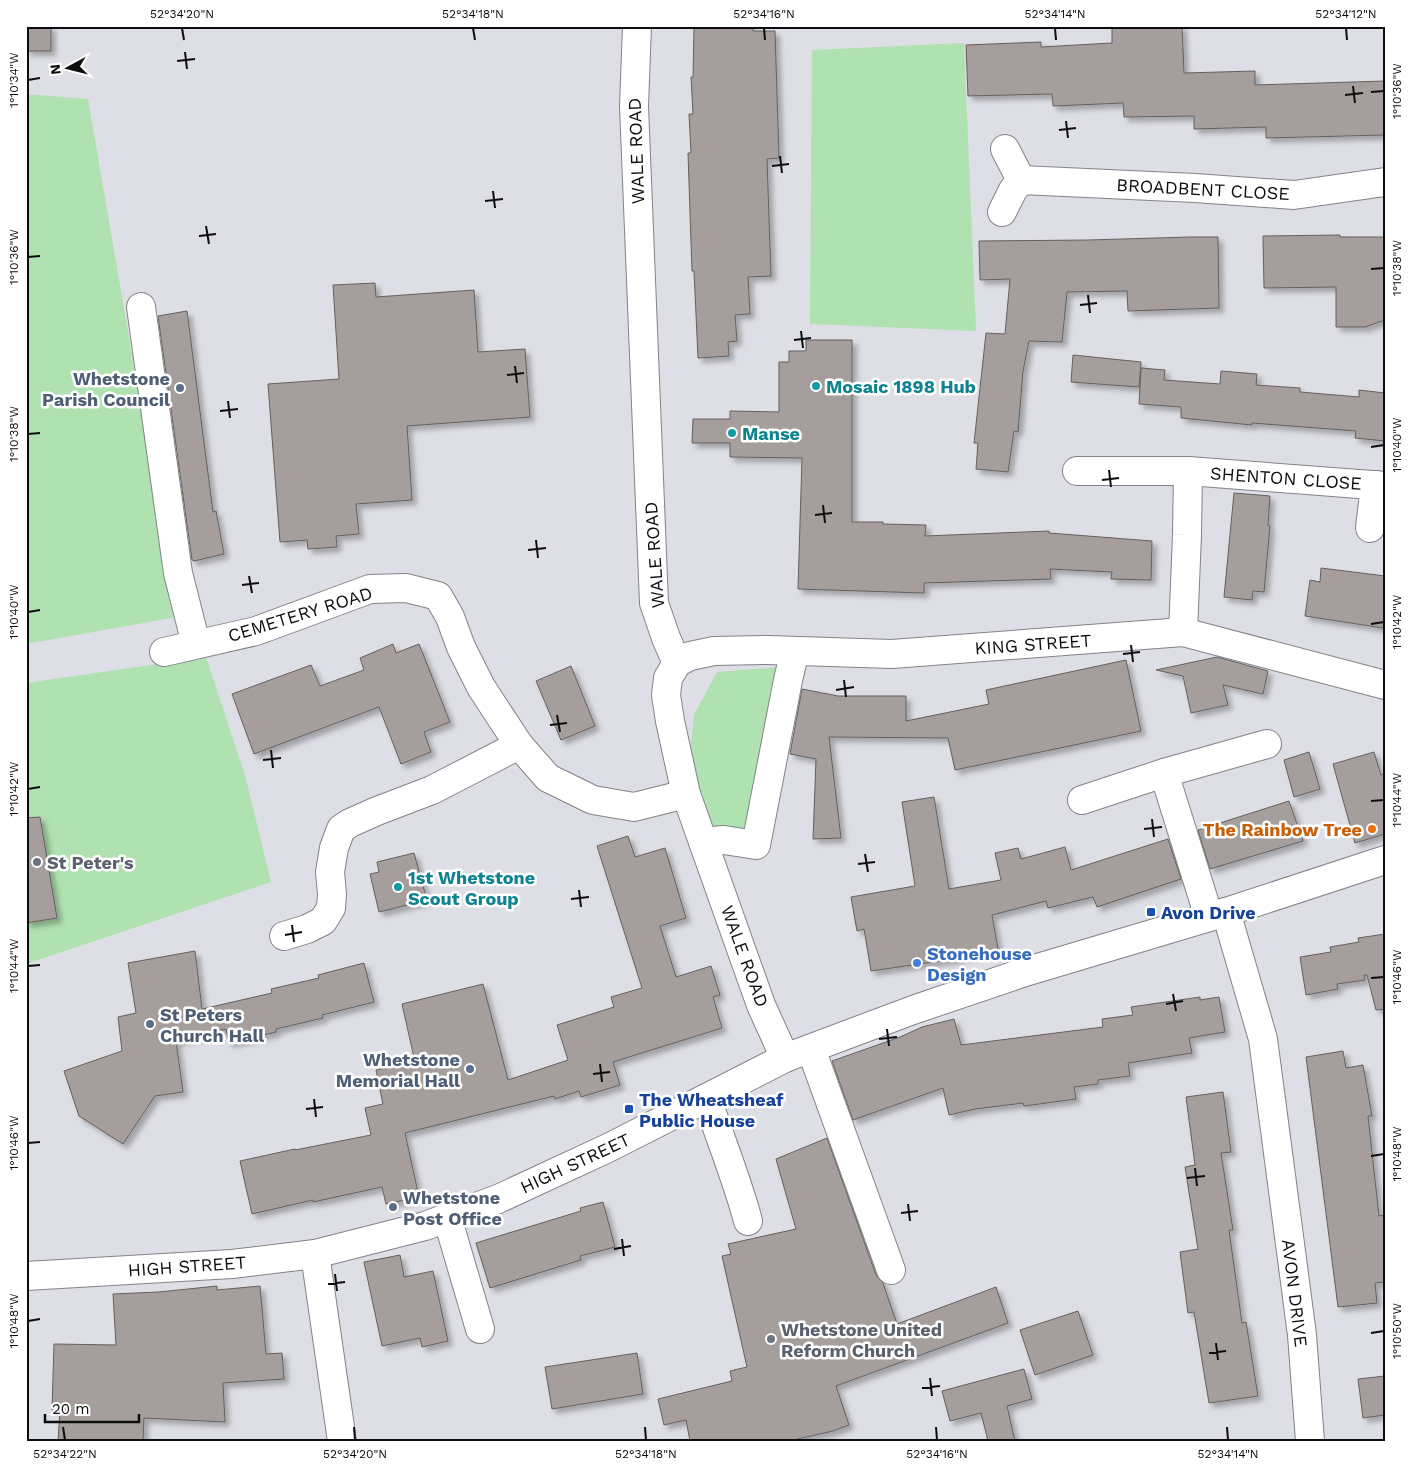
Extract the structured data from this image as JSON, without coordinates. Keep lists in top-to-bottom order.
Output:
{
  "streets": {
    "street": [
      "WALE ROAD",
      "BROADBENT CLOSE",
      "SHENTON CLOSE",
      "CEMETERY ROAD",
      "KING STREET",
      "HIGH STREET",
      "AVON DRIVE"
    ]
  },
  "crossings": [
    ["WALE ROAD", "CEMETERY ROAD"],
    ["WALE ROAD", "KING STREET"],
    ["WALE ROAD", "HIGH STREET"],
    ["SHENTON CLOSE", "KING STREET"],
    ["HIGH STREET", "AVON DRIVE"]
  ],
  "places": {
    "other": [
      "Mosaic 1898 Hub",
      "Whetstone Parish Council",
      "Manse",
      "The Rainbow Tree",
      "St Peter's",
      "1st Whetstone Scout Group",
      "Stonehouse Design",
      "St Peters Church Hall",
      "Whetstone Memorial Hall",
      "Whetstone Post Office",
      "Whetstone United Reform Church"
    ],
    "transit": ["Avon Drive", "The Wheatsheaf Public House"]
  },
  "scale_bar": "20 m",
  "north": "left",
  "coordinates": [
    "52°34'20\"N",
    "52°34'18\"N",
    "52°34'16\"N",
    "52°34'14\"N",
    "52°34'12\"N",
    "1°10'34\"W",
    "1°10'36\"W",
    "1°10'38\"W",
    "1°10'40\"W",
    "1°10'42\"W",
    "1°10'44\"W",
    "1°10'46\"W",
    "1°10'48\"W",
    "1°10'50\"W",
    "52°34'22\"N"
  ]
}
